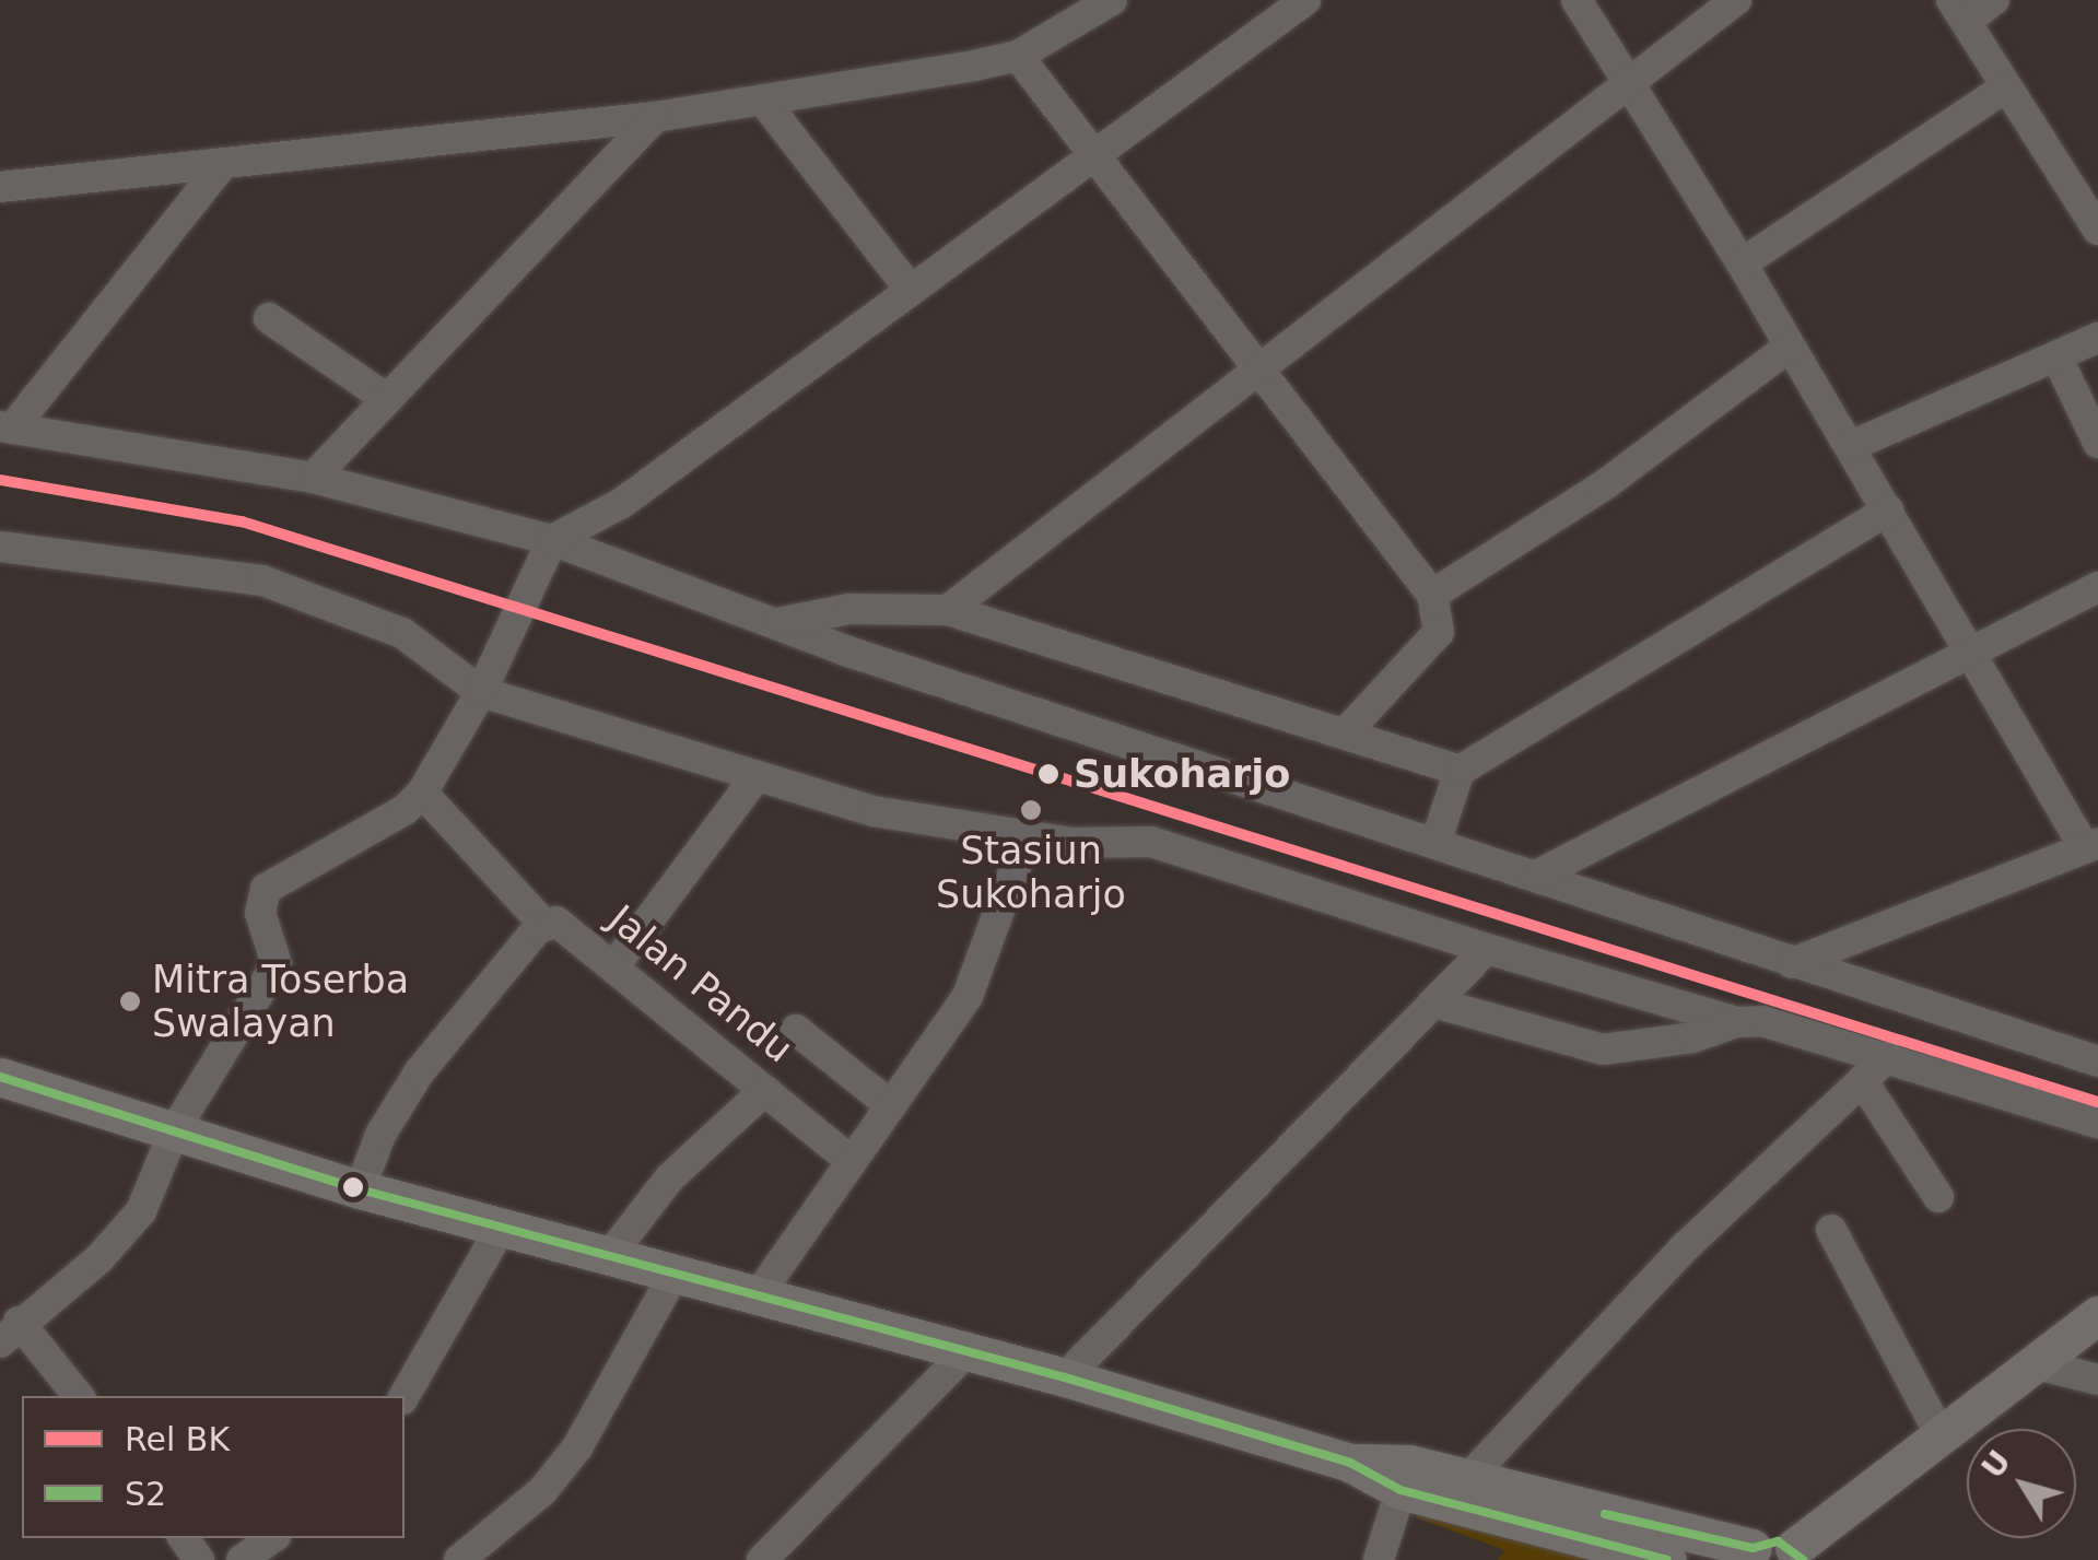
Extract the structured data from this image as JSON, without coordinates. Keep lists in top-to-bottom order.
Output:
{
  "streets": {
    "street": ["Jalan Pandu"]
  },
  "places": ["Sukoharjo", "Stasiun Sukoharjo", "Mitra Toserba Swalayan"],
  "lines": ["rail line BK", "transit line S2"],
  "legend": ["Rel BK", "S2"],
  "north": "top left"
}
